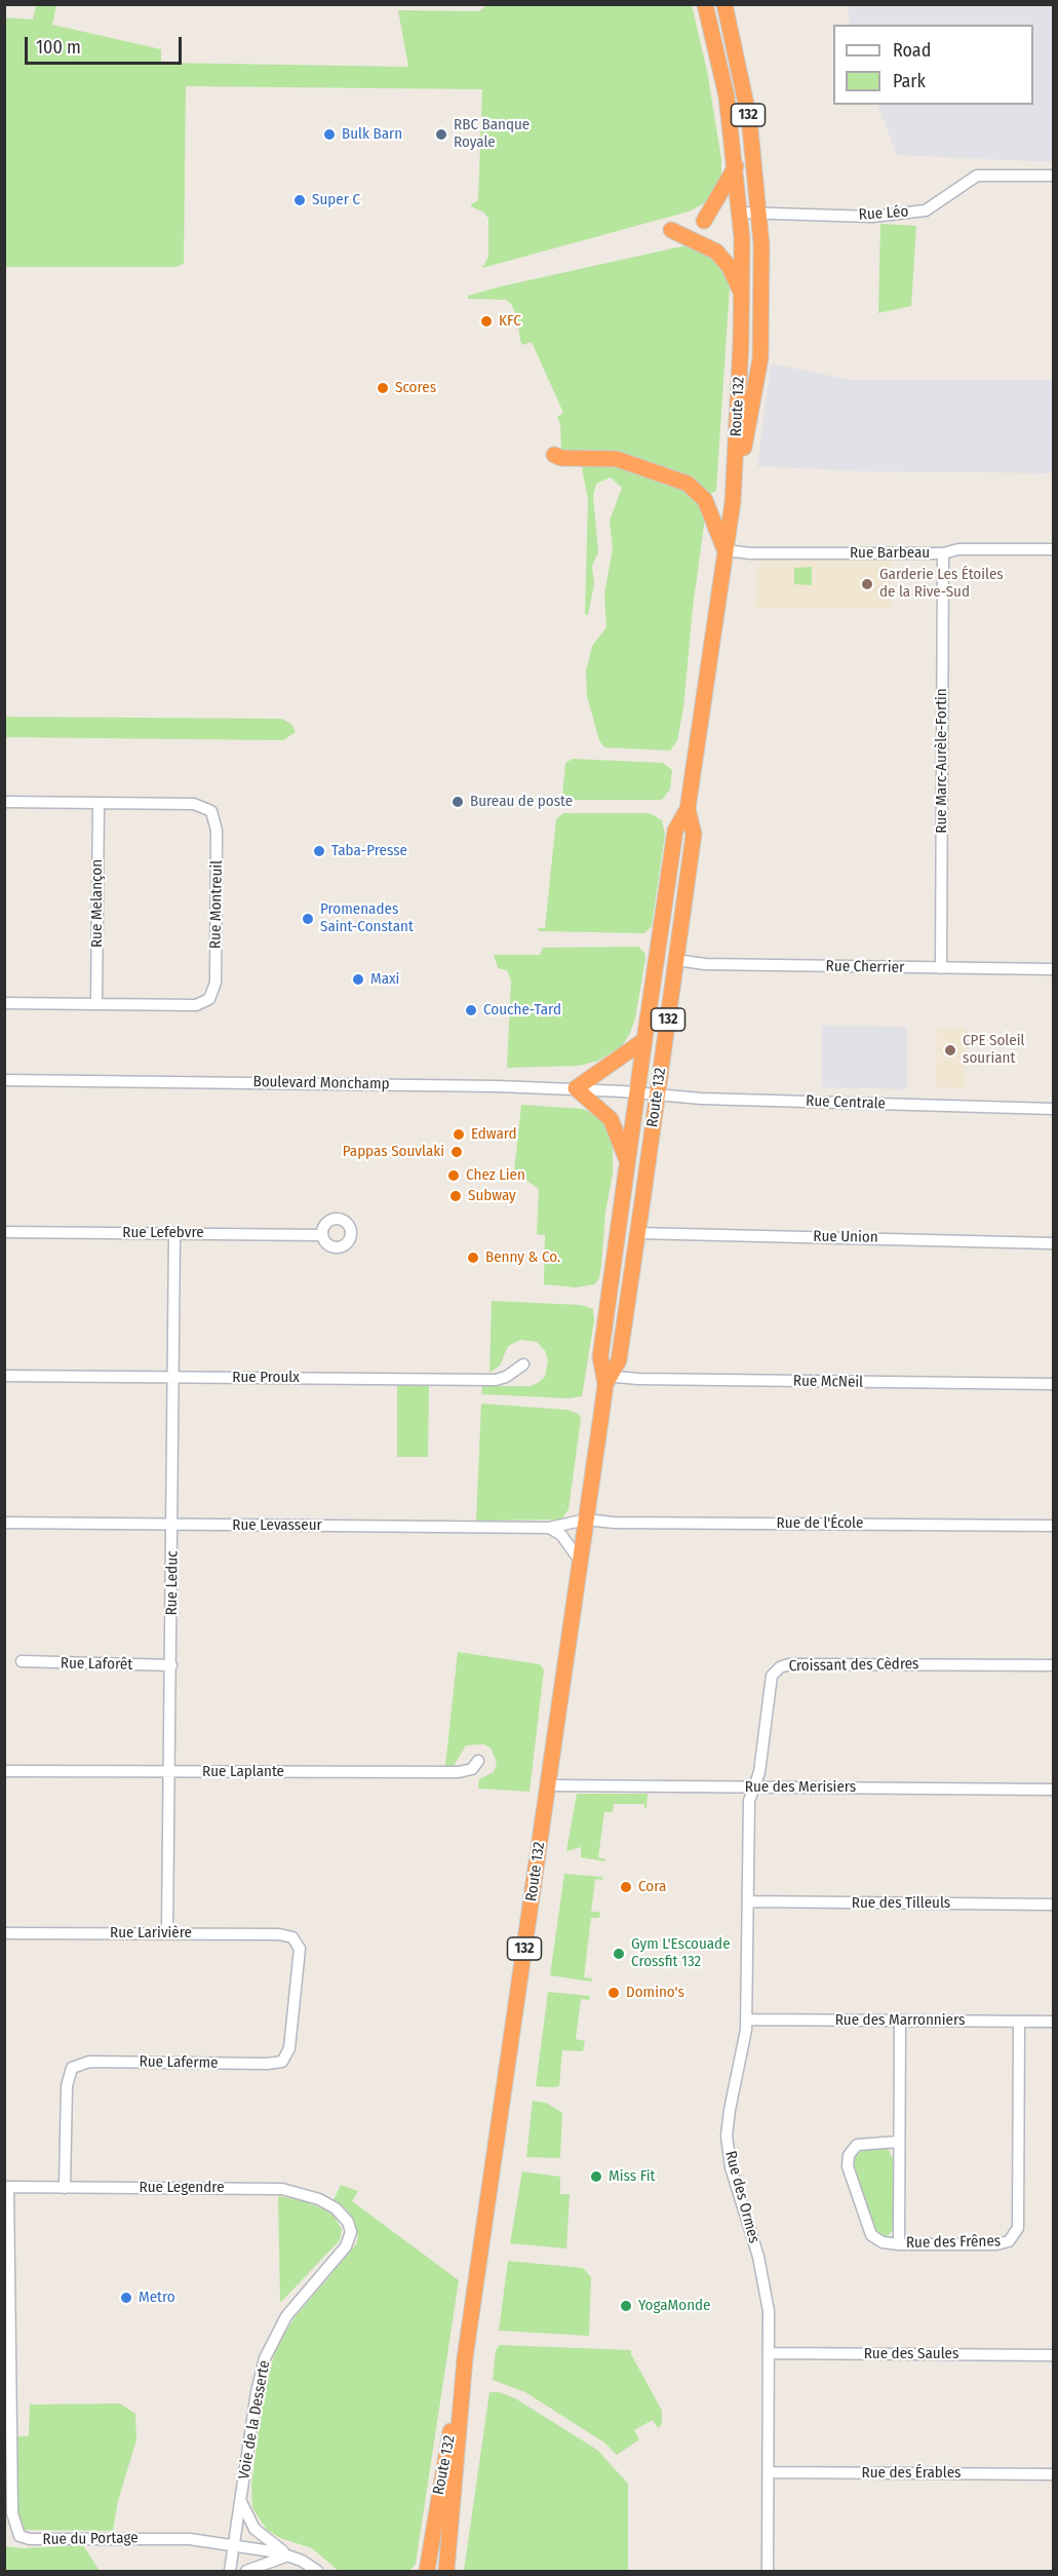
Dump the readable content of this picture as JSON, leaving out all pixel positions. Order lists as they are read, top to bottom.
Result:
{
  "streets": {
    "highway": ["132", "Route 132"],
    "street": [
      "Rue Léo",
      "Rue Barbeau",
      "Rue Marc-Aurèle-Fortin",
      "Rue Melançon",
      "Rue Montreuil",
      "Rue Cherrier",
      "Boulevard Monchamp",
      "Rue Centrale",
      "Rue Lefebvre",
      "Rue Union",
      "Rue Proulx",
      "Rue McNeil",
      "Rue de l'École",
      "Rue Levasseur",
      "Rue Leduc",
      "Rue Laforêt",
      "Croissant des Cèdres",
      "Rue Laplante",
      "Rue des Merisiers",
      "Rue des Tilleuls",
      "Rue Larivière",
      "Rue des Marronniers",
      "Rue Laferme",
      "Rue Legendre",
      "Rue des Ormes",
      "Rue des Frênes",
      "Rue des Saules",
      "Voie de la Desserte",
      "Rue des Érables",
      "Rue du Portage"
    ]
  },
  "crossings": [
    ["132", "Rue Léo"],
    ["132", "Route 132"],
    ["Rue Léo", "Route 132"],
    ["Route 132", "Rue Barbeau"],
    ["Route 132", "Rue Cherrier"],
    ["Route 132", "Boulevard Monchamp"],
    ["Route 132", "Rue Centrale"],
    ["Route 132", "Rue Union"],
    ["Route 132", "Rue McNeil"],
    ["Route 132", "Rue de l'École"],
    ["Route 132", "Rue Levasseur"],
    ["Route 132", "Rue des Merisiers"],
    ["Rue Barbeau", "Rue Marc-Aurèle-Fortin"],
    ["Rue Marc-Aurèle-Fortin", "Rue Cherrier"],
    ["Rue Melançon", "Rue Montreuil"],
    ["Boulevard Monchamp", "Rue Centrale"],
    ["Rue Lefebvre", "Rue Leduc"],
    ["Rue Proulx", "Rue Leduc"],
    ["Rue de l'École", "Rue Levasseur"],
    ["Rue Levasseur", "Rue Leduc"],
    ["Rue Leduc", "Rue Laforêt"],
    ["Rue Leduc", "Rue Laplante"],
    ["Rue Leduc", "Rue Larivière"],
    ["Croissant des Cèdres", "Rue des Merisiers"],
    ["Croissant des Cèdres", "Rue des Ormes"],
    ["Rue des Merisiers", "Rue des Ormes"],
    ["Rue des Tilleuls", "Rue des Ormes"],
    ["Rue Larivière", "Rue Laferme"],
    ["Rue des Marronniers", "Rue des Ormes"],
    ["Rue des Marronniers", "Rue des Frênes"],
    ["Rue Laferme", "Rue Legendre"],
    ["Rue Legendre", "Voie de la Desserte"],
    ["Rue Legendre", "Rue du Portage"],
    ["Rue des Ormes", "Rue des Saules"],
    ["Rue des Ormes", "Rue des Érables"],
    ["Voie de la Desserte", "Rue du Portage"]
  ],
  "places": [
    "Bulk Barn",
    "RBC Banque Royale",
    "Super C",
    "KFC",
    "Scores",
    "Garderie Les Étoiles de la Rive-Sud",
    "Bureau de poste",
    "Taba-Presse",
    "Promenades Saint-Constant",
    "Maxi",
    "Couche-Tard",
    "CPE Soleil souriant",
    "Edward",
    "Pappas Souvlaki",
    "Chez Lien",
    "Subway",
    "Benny & Co.",
    "Cora",
    "Gym L'Escouade Crossfit 132",
    "Domino's",
    "Miss Fit",
    "Metro",
    "YogaMonde"
  ],
  "legend": ["Road", "Park"],
  "scale_bar": "100 m"
}
